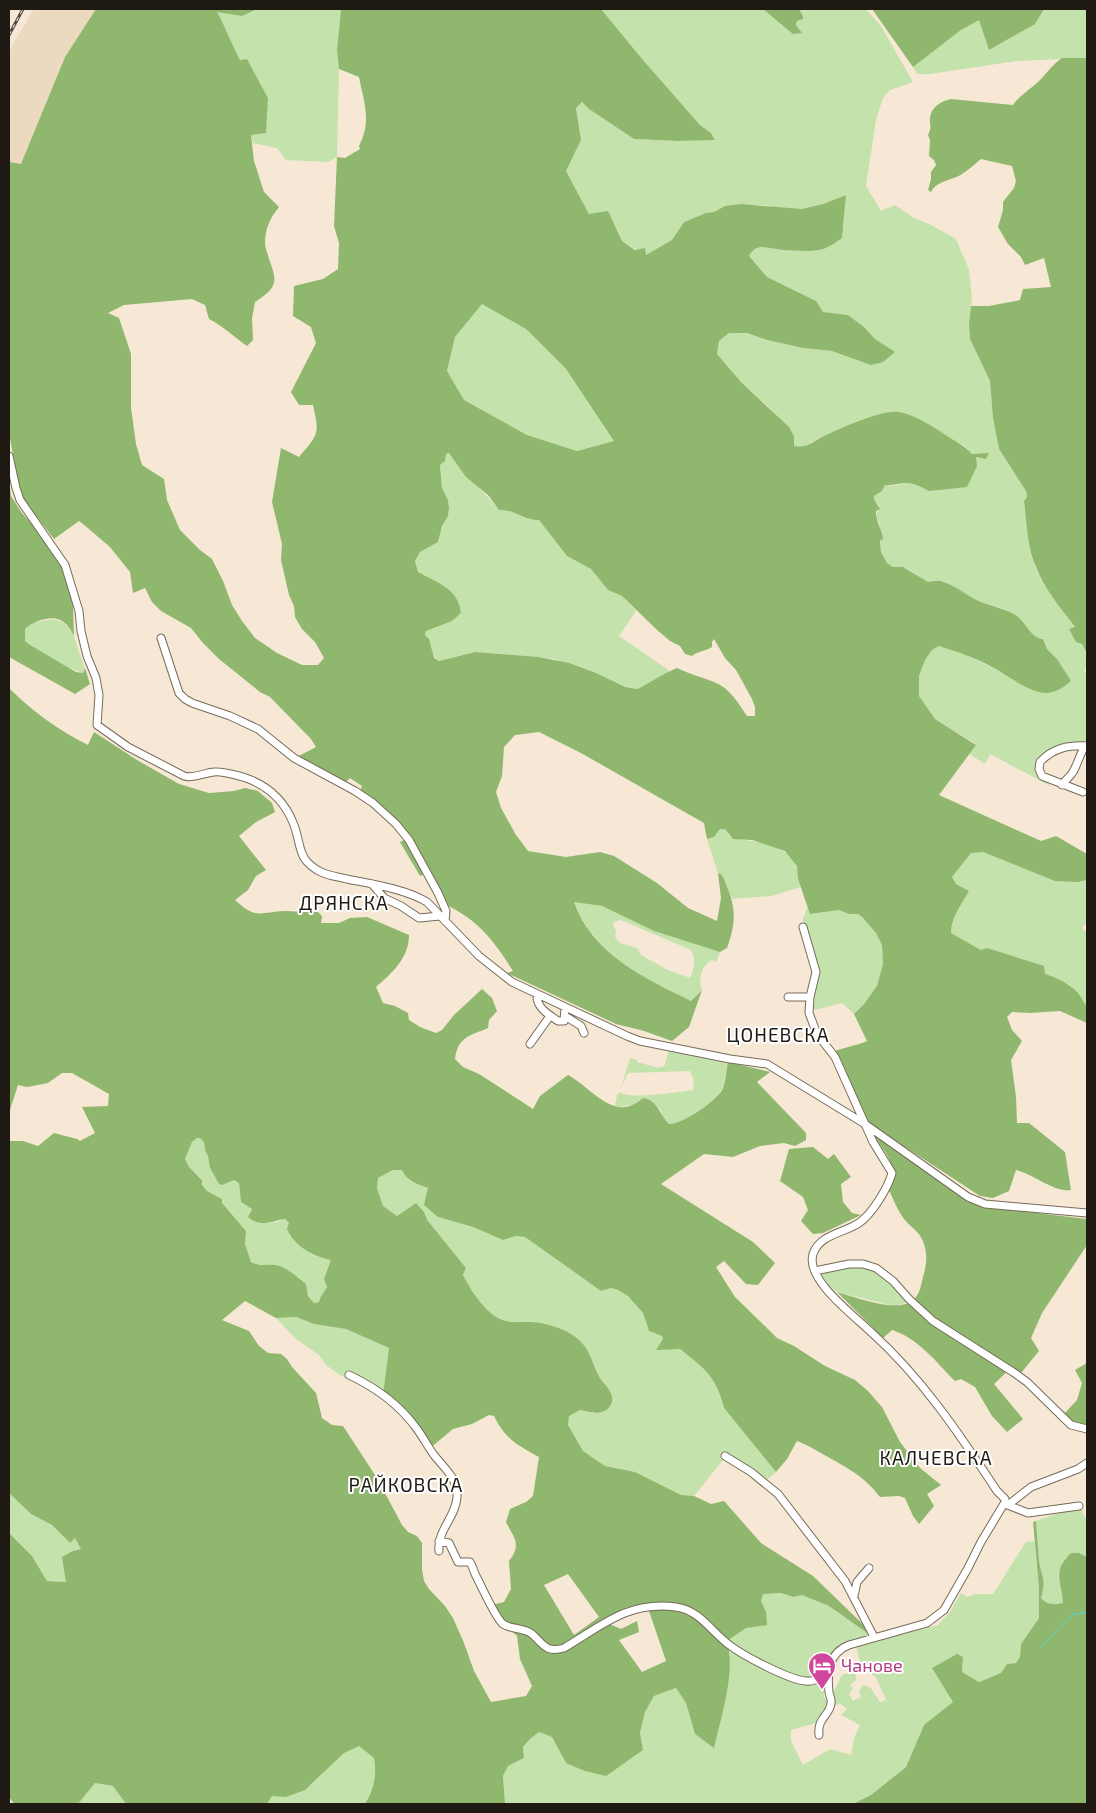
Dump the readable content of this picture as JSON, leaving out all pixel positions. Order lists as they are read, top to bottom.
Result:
{
  "districts": [
    "ДРЯНСКА",
    "ЦОНЕВСКА",
    "КАЛЧЕВСКА",
    "РАЙКОВСКА"
  ],
  "places": {
    "hotel": ["Чанове"]
  }
}
